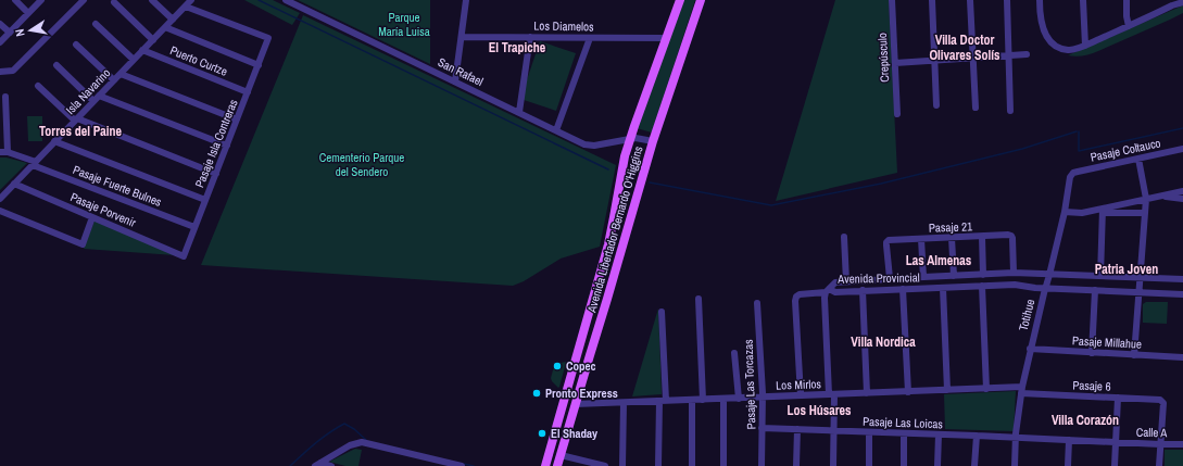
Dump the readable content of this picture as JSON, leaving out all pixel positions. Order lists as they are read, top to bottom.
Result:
{
  "streets": {
    "main road": ["Avenida Libertador Bernardo O'Higgins"],
    "street": [
      "Los Diamelos",
      "Crepúsculo",
      "Puerto Curtze",
      "San Rafael",
      "Isla Navarino",
      "Pasaje Isla Contreras",
      "Pasaje Coltauco",
      "Pasaje Fuerte Bulnes",
      "Pasaje Porvenir",
      "Pasaje 21",
      "Avenida Provincial",
      "Totihue",
      "Pasaje Millahue",
      "Pasaje Las Torcazas",
      "Los Mirlos",
      "Pasaje 6",
      "Pasaje Las Loicas",
      "Calle A"
    ]
  },
  "crossings": [
    ["Los Diamelos", "Avenida Libertador Bernardo O'Higgins"],
    ["Puerto Curtze", "Isla Navarino"],
    ["Puerto Curtze", "Pasaje Isla Contreras"],
    ["San Rafael", "Avenida Libertador Bernardo O'Higgins"],
    ["Isla Navarino", "Pasaje Isla Contreras"],
    ["Isla Navarino", "Pasaje Fuerte Bulnes"],
    ["Isla Navarino", "Pasaje Porvenir"],
    ["Pasaje Isla Contreras", "Pasaje Fuerte Bulnes"],
    ["Pasaje Isla Contreras", "Pasaje Porvenir"],
    ["Pasaje Coltauco", "Totihue"],
    ["Pasaje 21", "Avenida Provincial"],
    ["Avenida Libertador Bernardo O'Higgins", "Los Mirlos"],
    ["Avenida Provincial", "Totihue"],
    ["Totihue", "Pasaje Millahue"],
    ["Totihue", "Los Mirlos"],
    ["Totihue", "Pasaje 6"],
    ["Totihue", "Pasaje Las Loicas"],
    ["Totihue", "Calle A"],
    ["Pasaje Las Torcazas", "Los Mirlos"],
    ["Pasaje Las Torcazas", "Pasaje Las Loicas"],
    ["Los Mirlos", "Pasaje 6"],
    ["Pasaje 6", "Calle A"],
    ["Pasaje Las Loicas", "Calle A"]
  ],
  "districts": [
    "Villa Doctor Olivares Solís",
    "El Trapiche",
    "Torres del Paine",
    "Las Almenas",
    "Patria Joven",
    "Villa Nordica",
    "Los Húsares",
    "Villa Corazón"
  ],
  "parks": ["Parque María Luisa", "Cementerio Parque del Sendero"],
  "places": ["Copec", "Pronto Express", "El Shaday"],
  "north": "left"
}
